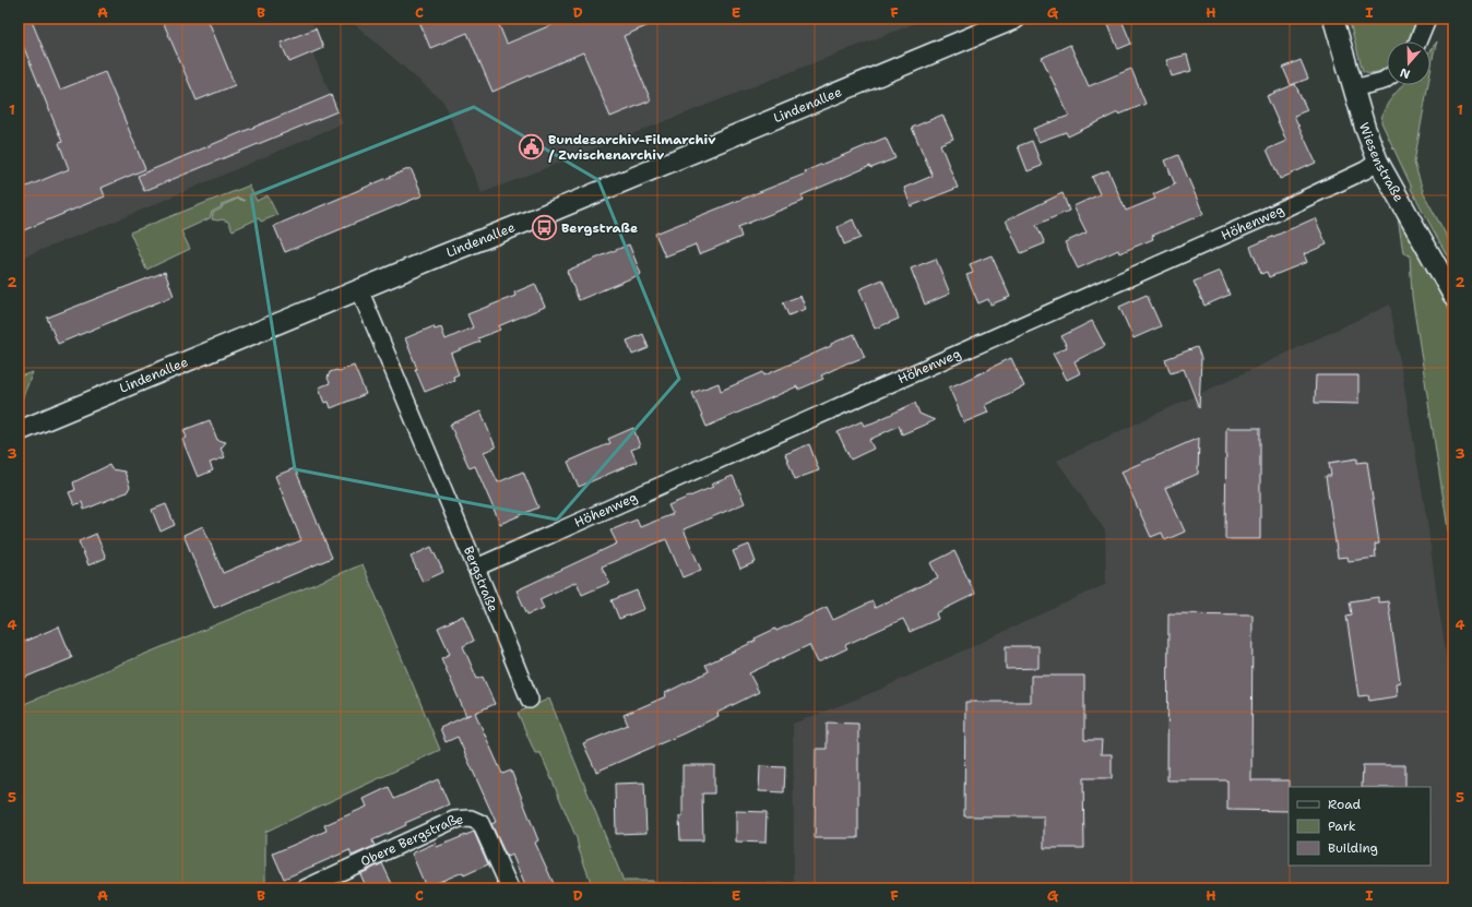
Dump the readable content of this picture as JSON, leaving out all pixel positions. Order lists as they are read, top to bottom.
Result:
{
  "streets": {
    "street": [
      "Lindenallee",
      "Wiesenstraße",
      "Höhenweg",
      "Bergstraße",
      "Obere Bergstraße"
    ]
  },
  "crossings": [
    ["Lindenallee", "Bergstraße"],
    ["Wiesenstraße", "Höhenweg"],
    ["Höhenweg", "Bergstraße"]
  ],
  "places": {
    "public building": ["Bundesarchiv-Filmarchiv / Zwischenarchiv"],
    "bus stop": ["Bergstraße"]
  },
  "legend": ["Road", "Park", "Building"],
  "north": "bottom",
  "grid": {
    "columns": [
      "A",
      "B",
      "C",
      "D",
      "E",
      "F",
      "G",
      "H",
      "I"
    ],
    "rows": [
      "1",
      "2",
      "3",
      "4",
      "5"
    ]
  }
}
